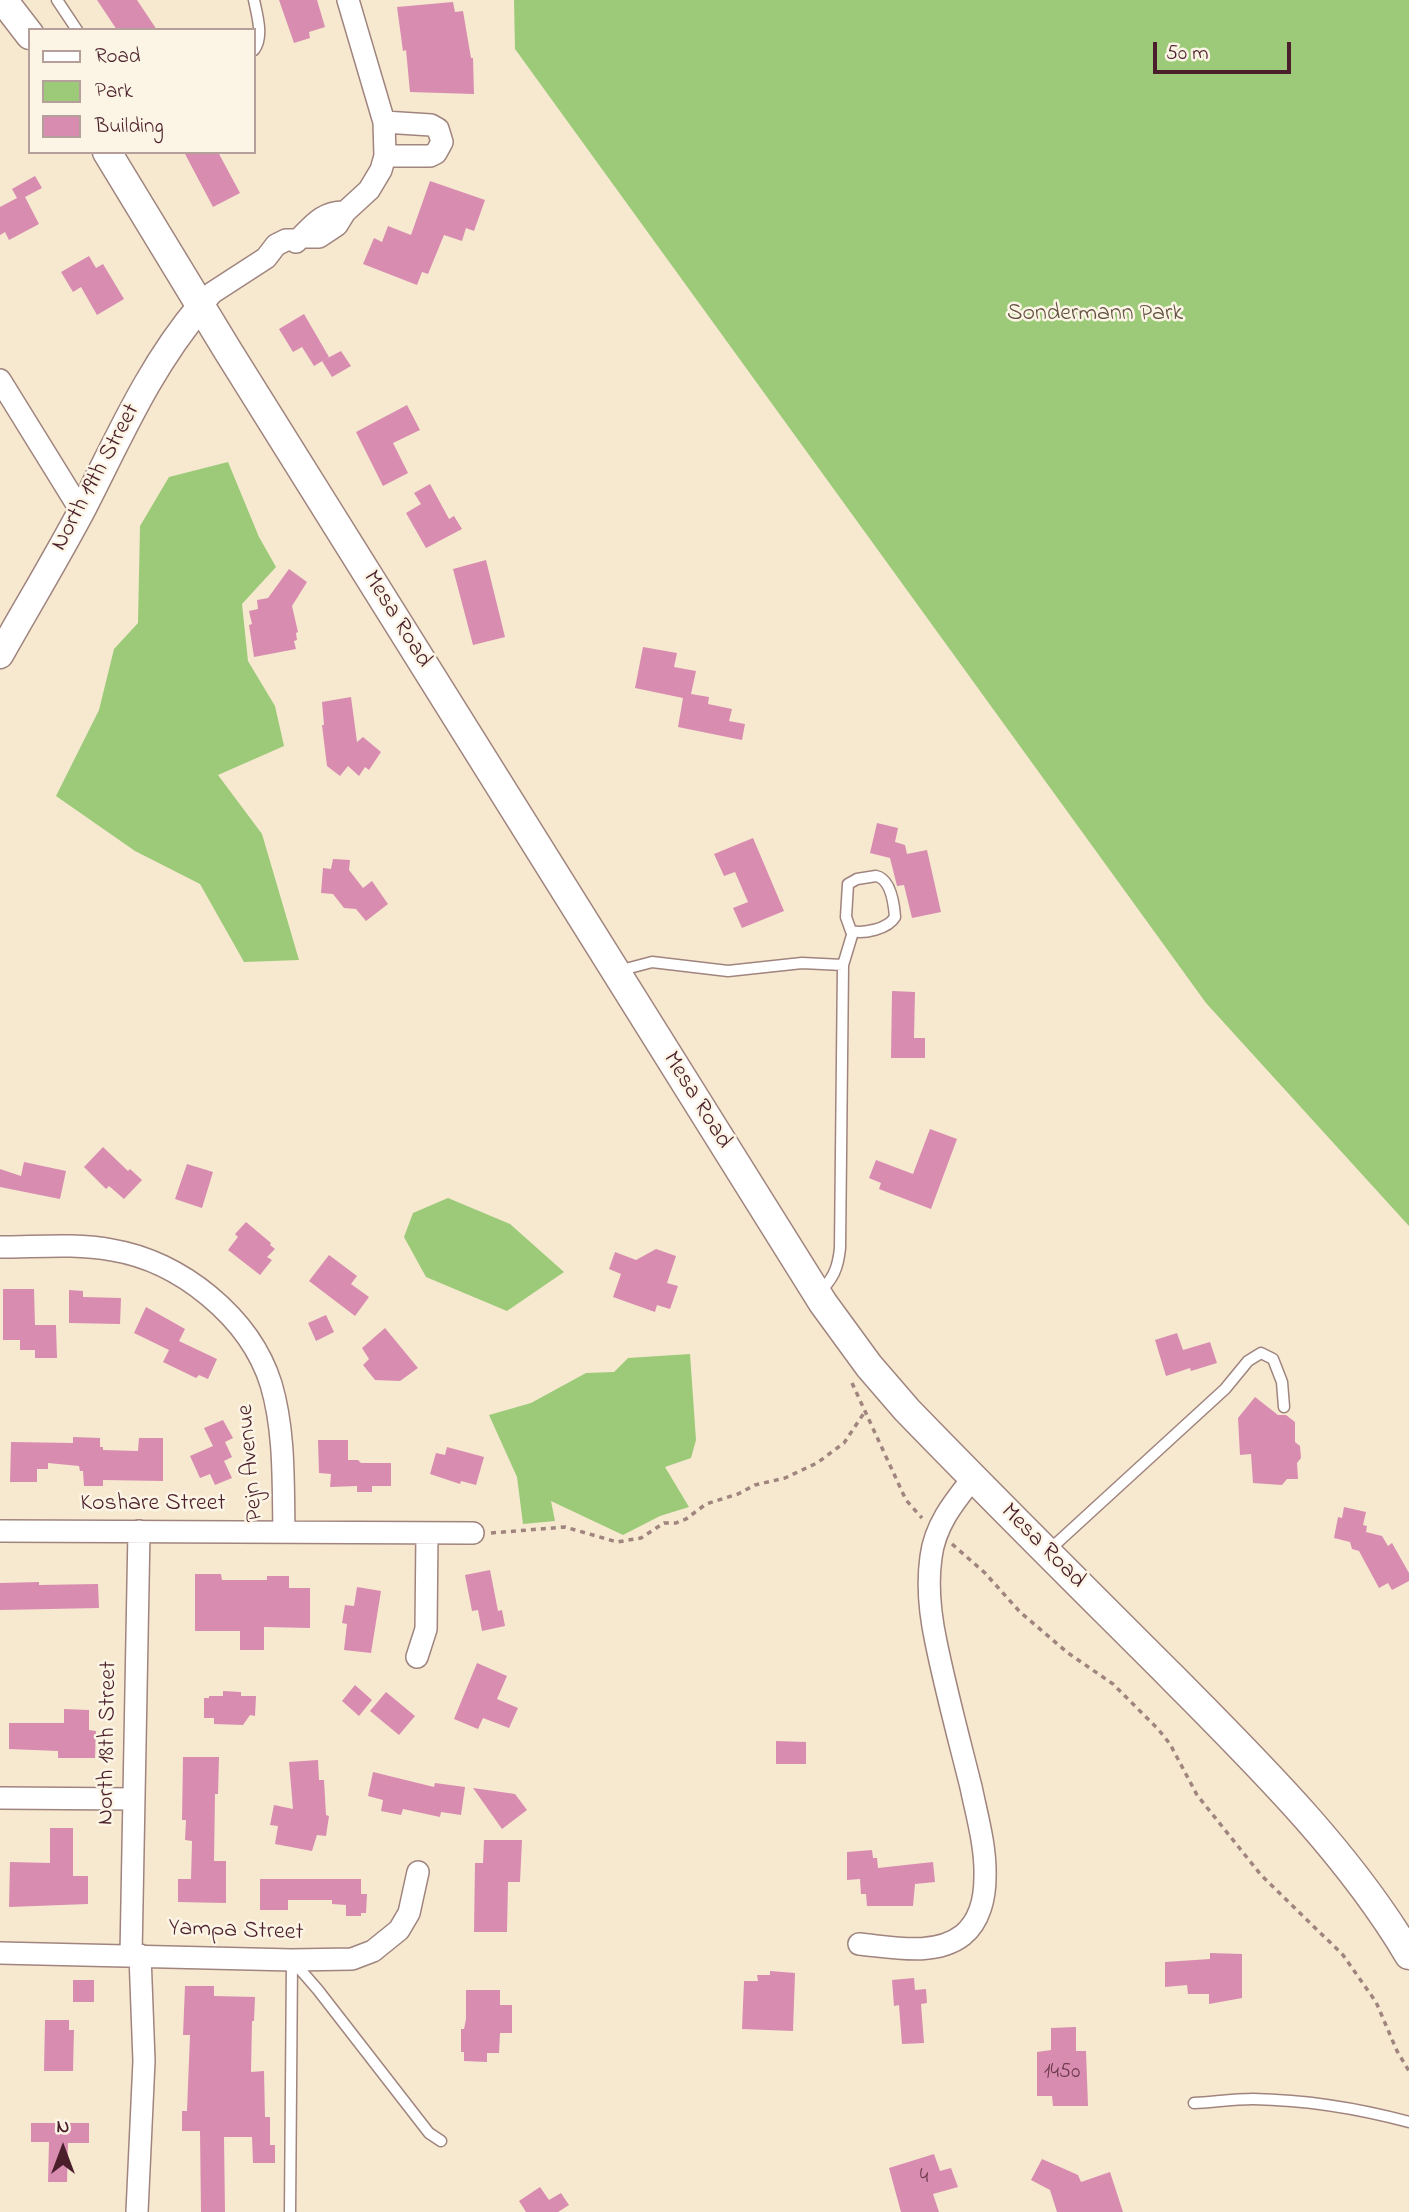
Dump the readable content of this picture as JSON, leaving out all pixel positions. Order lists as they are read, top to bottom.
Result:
{
  "streets": {
    "main road": ["Mesa Road"],
    "street": [
      "North 19th Street",
      "Pejn Avenue",
      "Koshare Street",
      "North 18th Street",
      "Yampa Street"
    ]
  },
  "crossings": [
    ["North 19th Street", "Mesa Road"],
    ["Pejn Avenue", "Koshare Street"],
    ["Koshare Street", "North 18th Street"],
    ["North 18th Street", "Yampa Street"]
  ],
  "parks": ["Sondermann Park"],
  "house_numbers": ["1450", "4"],
  "legend": ["Road", "Park", "Building"],
  "scale_bar": "50 m",
  "north": "top"
}
